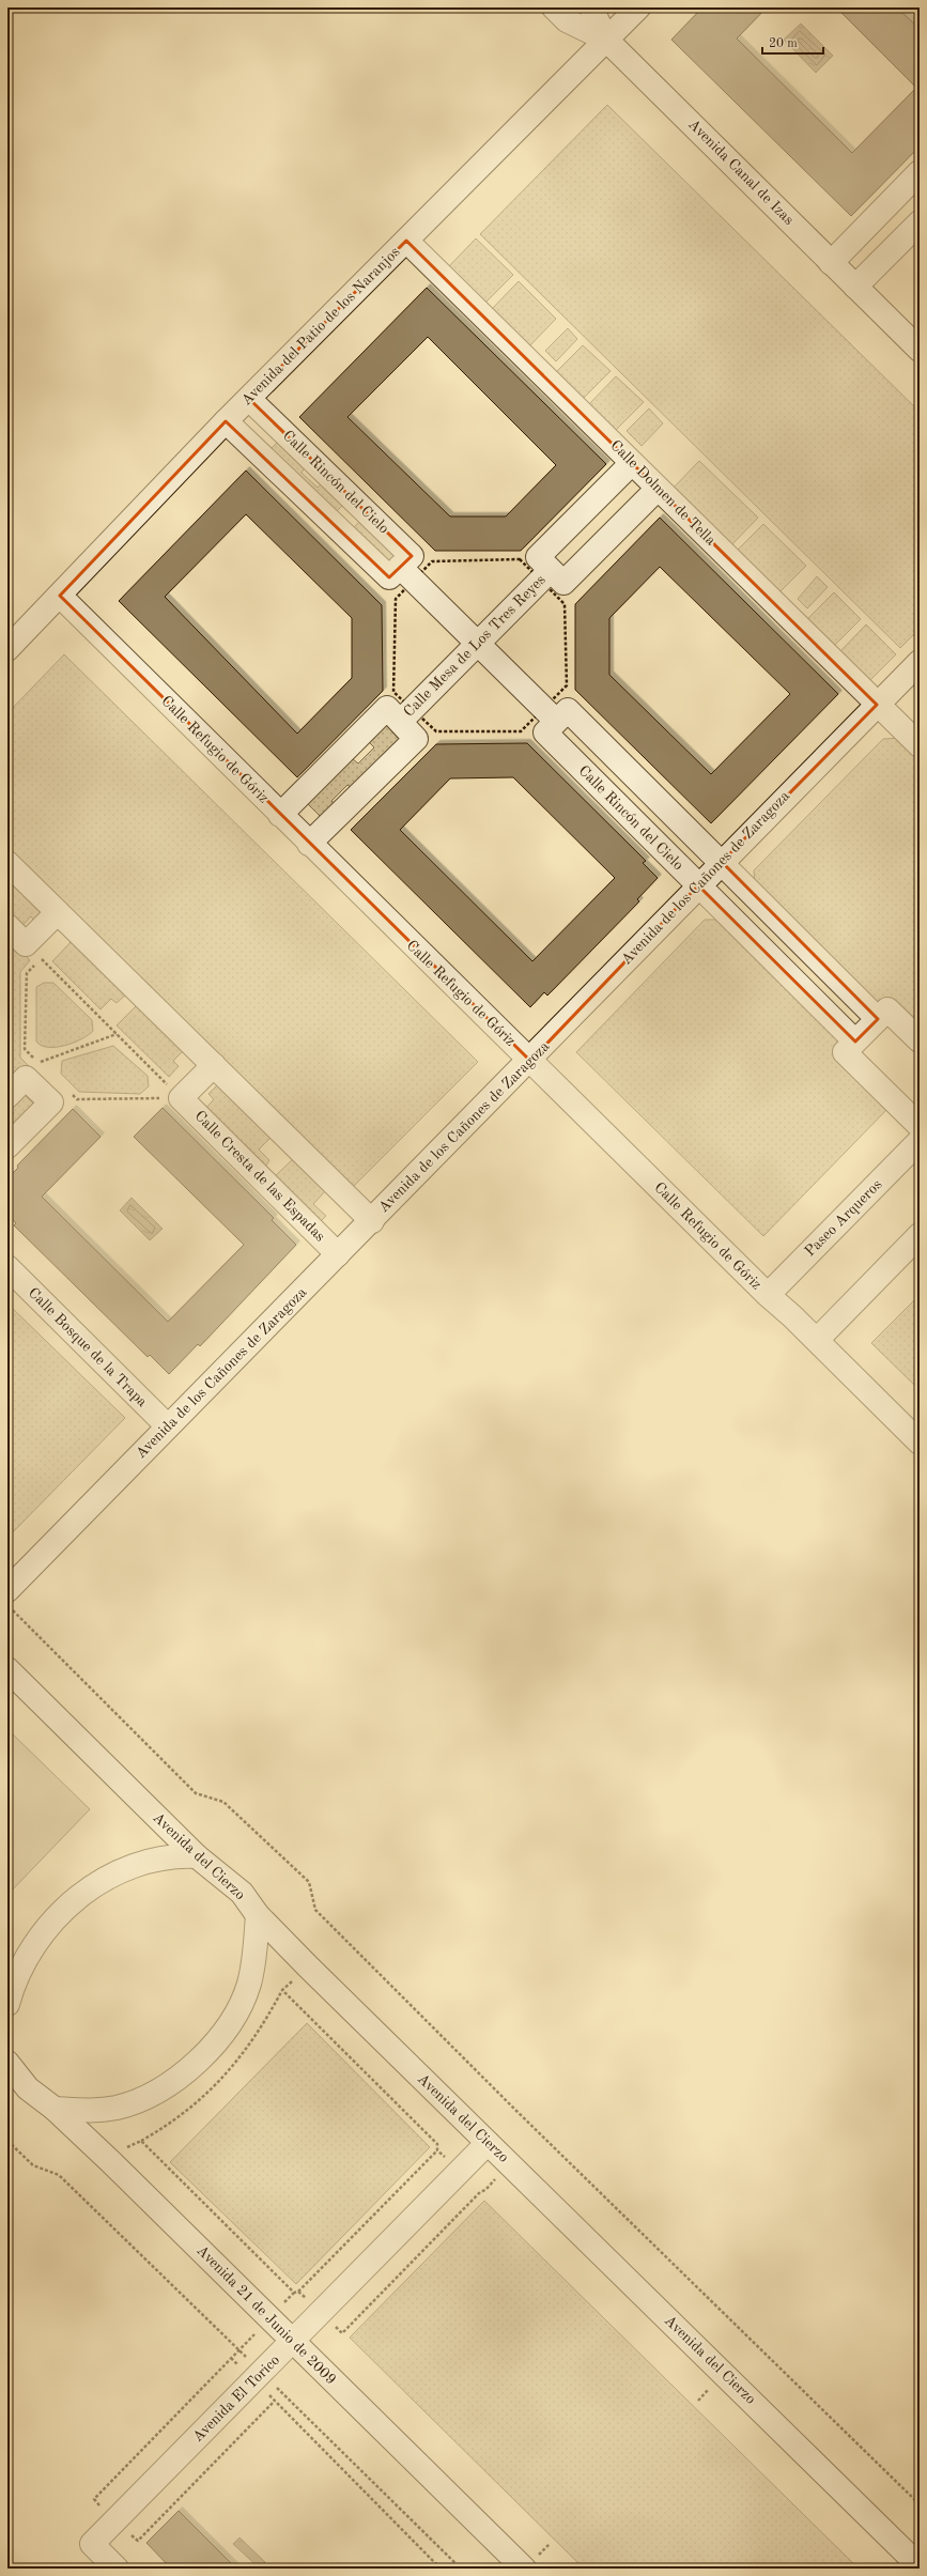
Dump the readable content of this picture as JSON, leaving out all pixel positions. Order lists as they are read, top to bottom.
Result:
{
  "streets": {
    "street": [
      "Avenida Canal de Izas",
      "Avenida del Patio de los Naranjos",
      "Calle Rincón del Cielo",
      "Calle Dolmen de Tella",
      "Calle Mesa de Los Tres Reyes",
      "Calle Refugio de Góriz",
      "Avenida de los Cañones de Zaragoza",
      "Calle Cresta de las Espadas",
      "Paseo Arqueros",
      "Calle Bosque de la Trapa",
      "Avenida del Cierzo",
      "Avenida 21 de Junio de 2009",
      "Avenida El Torico"
    ]
  },
  "crossings": [
    ["Avenida Canal de Izas", "Avenida del Patio de los Naranjos"],
    ["Avenida del Patio de los Naranjos", "Calle Rincón del Cielo"],
    ["Avenida del Patio de los Naranjos", "Calle Dolmen de Tella"],
    ["Avenida del Patio de los Naranjos", "Calle Refugio de Góriz"],
    ["Calle Rincón del Cielo", "Avenida de los Cañones de Zaragoza"],
    ["Calle Dolmen de Tella", "Calle Mesa de Los Tres Reyes"],
    ["Calle Dolmen de Tella", "Avenida de los Cañones de Zaragoza"],
    ["Calle Mesa de Los Tres Reyes", "Calle Refugio de Góriz"],
    ["Calle Refugio de Góriz", "Avenida de los Cañones de Zaragoza"],
    ["Calle Refugio de Góriz", "Paseo Arqueros"],
    ["Avenida de los Cañones de Zaragoza", "Calle Cresta de las Espadas"],
    ["Avenida de los Cañones de Zaragoza", "Calle Bosque de la Trapa"],
    ["Avenida del Cierzo", "Avenida El Torico"],
    ["Avenida 21 de Junio de 2009", "Avenida El Torico"]
  ],
  "scale_bar": "20 m"
}
